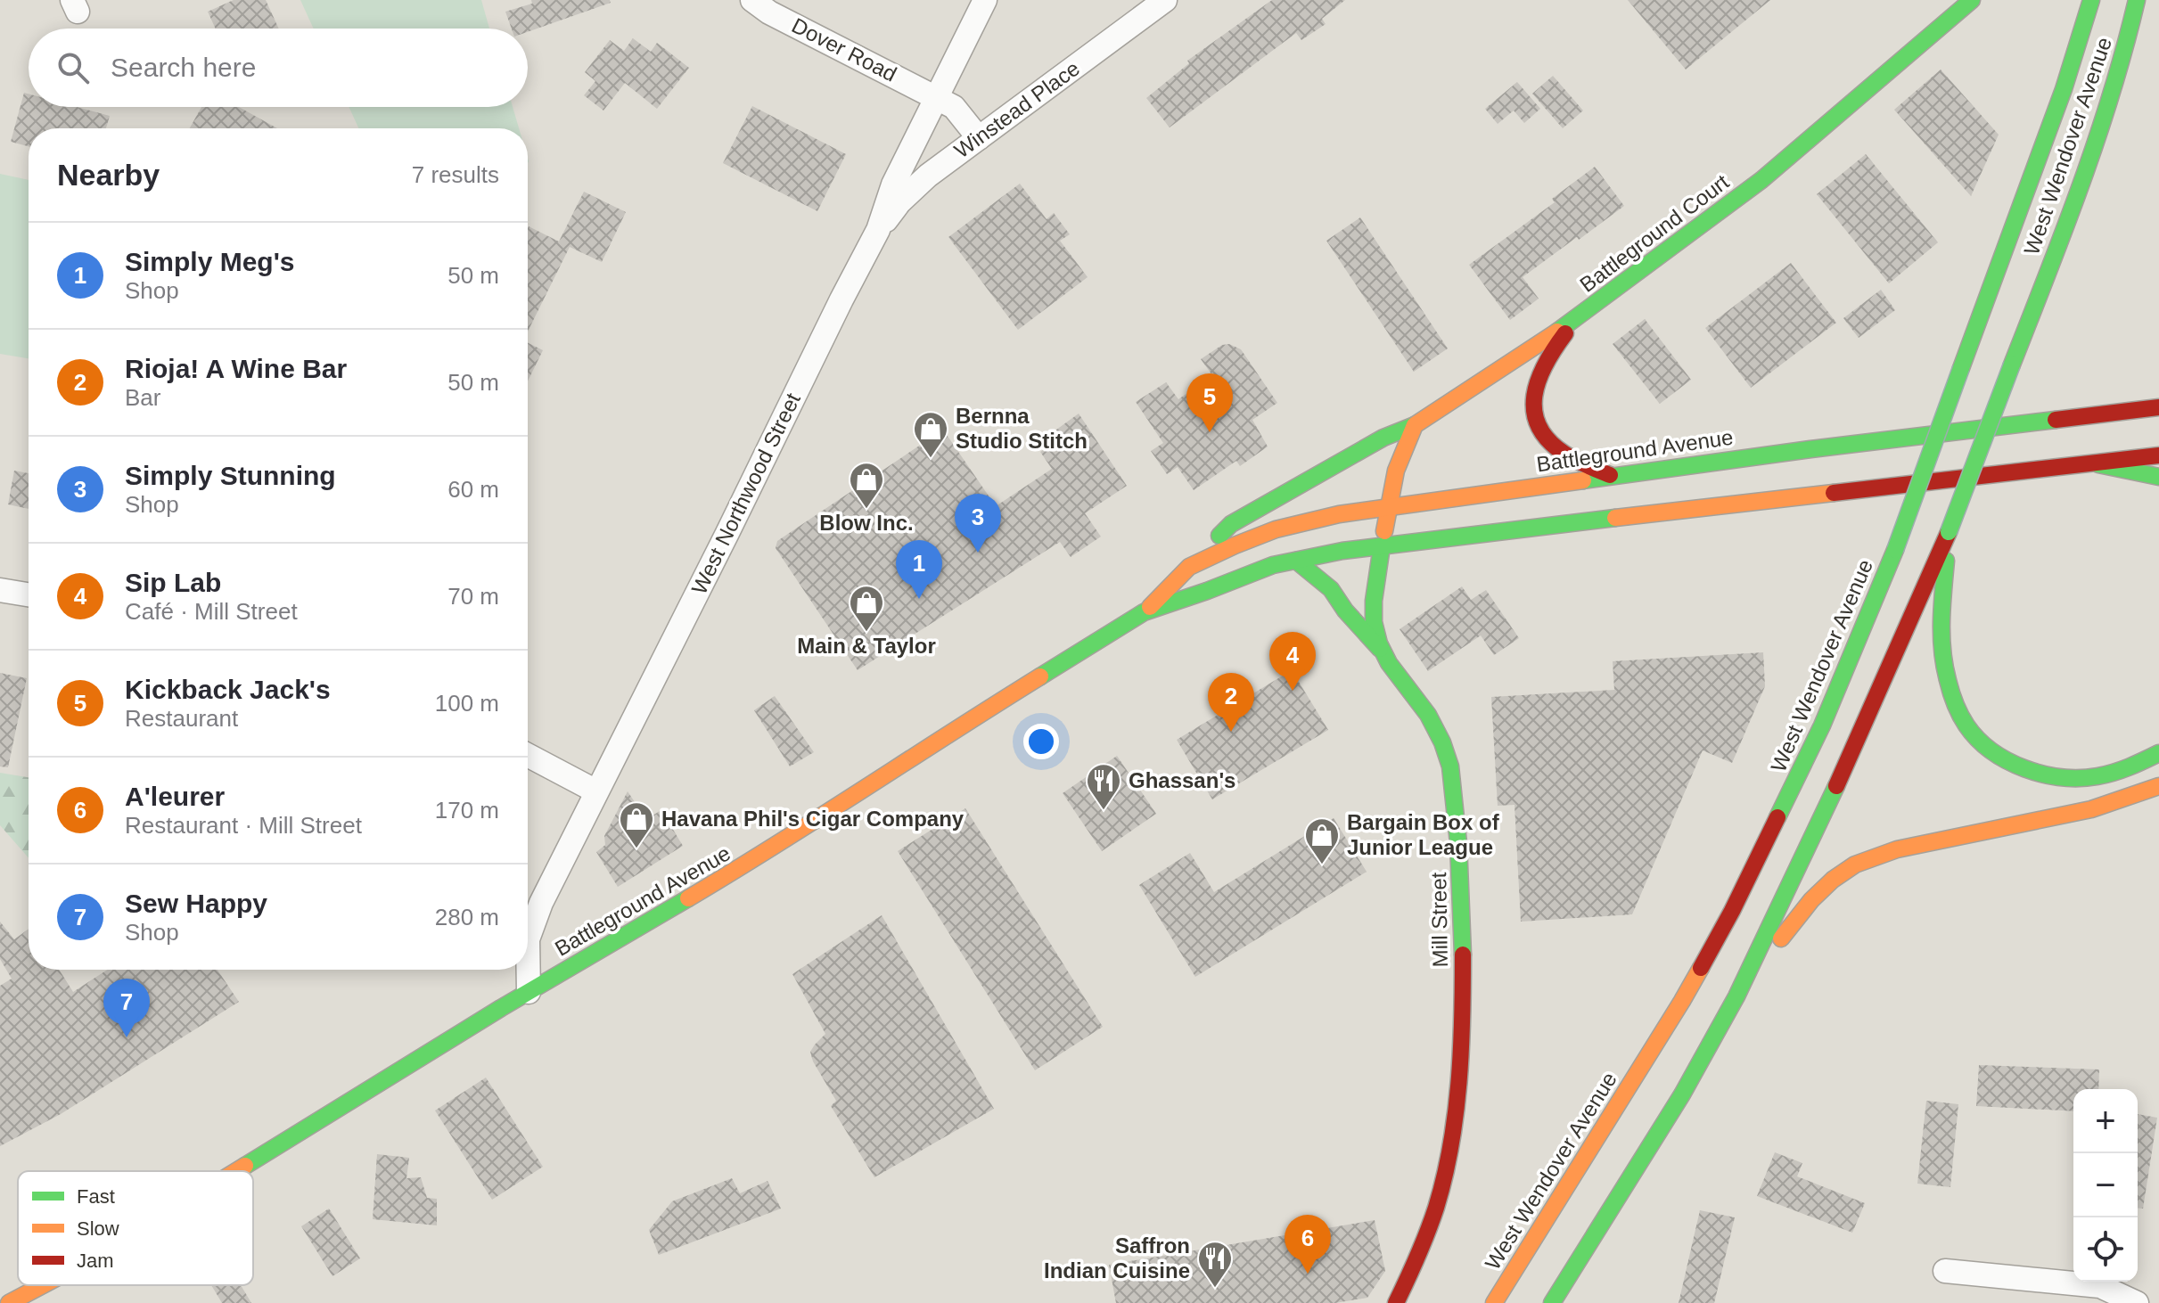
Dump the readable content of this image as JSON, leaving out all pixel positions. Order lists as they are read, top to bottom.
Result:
{
  "streets": {
    "main road": [
      "West Wendover Avenue",
      "Battleground Court",
      "Battleground Avenue",
      "Mill Street"
    ],
    "street": ["Dover Road", "Winstead Place", "West Northwood Street"]
  },
  "crossings": [
    ["Dover Road", "Winstead Place"],
    ["Dover Road", "West Northwood Street"],
    ["Winstead Place", "West Northwood Street"],
    ["Battleground Court", "Battleground Avenue"],
    ["Battleground Avenue", "West Northwood Street"],
    ["Battleground Avenue", "Mill Street"]
  ],
  "places": {
    "shop": [
      "Bernna Studio Stitch",
      "Blow Inc.",
      "Main & Taylor",
      "Havana Phil's Cigar Company",
      "Bargain Box of Junior League"
    ],
    "restaurant": ["Ghassan's", "Saffron Indian Cuisine"]
  },
  "legend": ["Fast", "Slow", "Jam"],
  "page": {
    "search": "Search here",
    "heading": ["Nearby", "7 results"],
    "list": [
      {
        "mark": "1",
        "name": "Simply Meg's",
        "note": "Shop",
        "value": "50 m"
      },
      {
        "mark": "2",
        "name": "Rioja! A Wine Bar",
        "note": "Bar",
        "value": "50 m"
      },
      {
        "mark": "3",
        "name": "Simply Stunning",
        "note": "Shop",
        "value": "60 m"
      },
      {
        "mark": "4",
        "name": "Sip Lab",
        "note": "Café · Mill Street",
        "value": "70 m"
      },
      {
        "mark": "5",
        "name": "Kickback Jack's",
        "note": "Restaurant",
        "value": "100 m"
      },
      {
        "mark": "6",
        "name": "A'leurer",
        "note": "Restaurant · Mill Street",
        "value": "170 m"
      },
      {
        "mark": "7",
        "name": "Sew Happy",
        "note": "Shop",
        "value": "280 m"
      }
    ],
    "pins": [
      "5",
      "3",
      "1",
      "4",
      "2",
      "7",
      "6"
    ],
    "map_buttons": ["+", "−"]
  }
}
